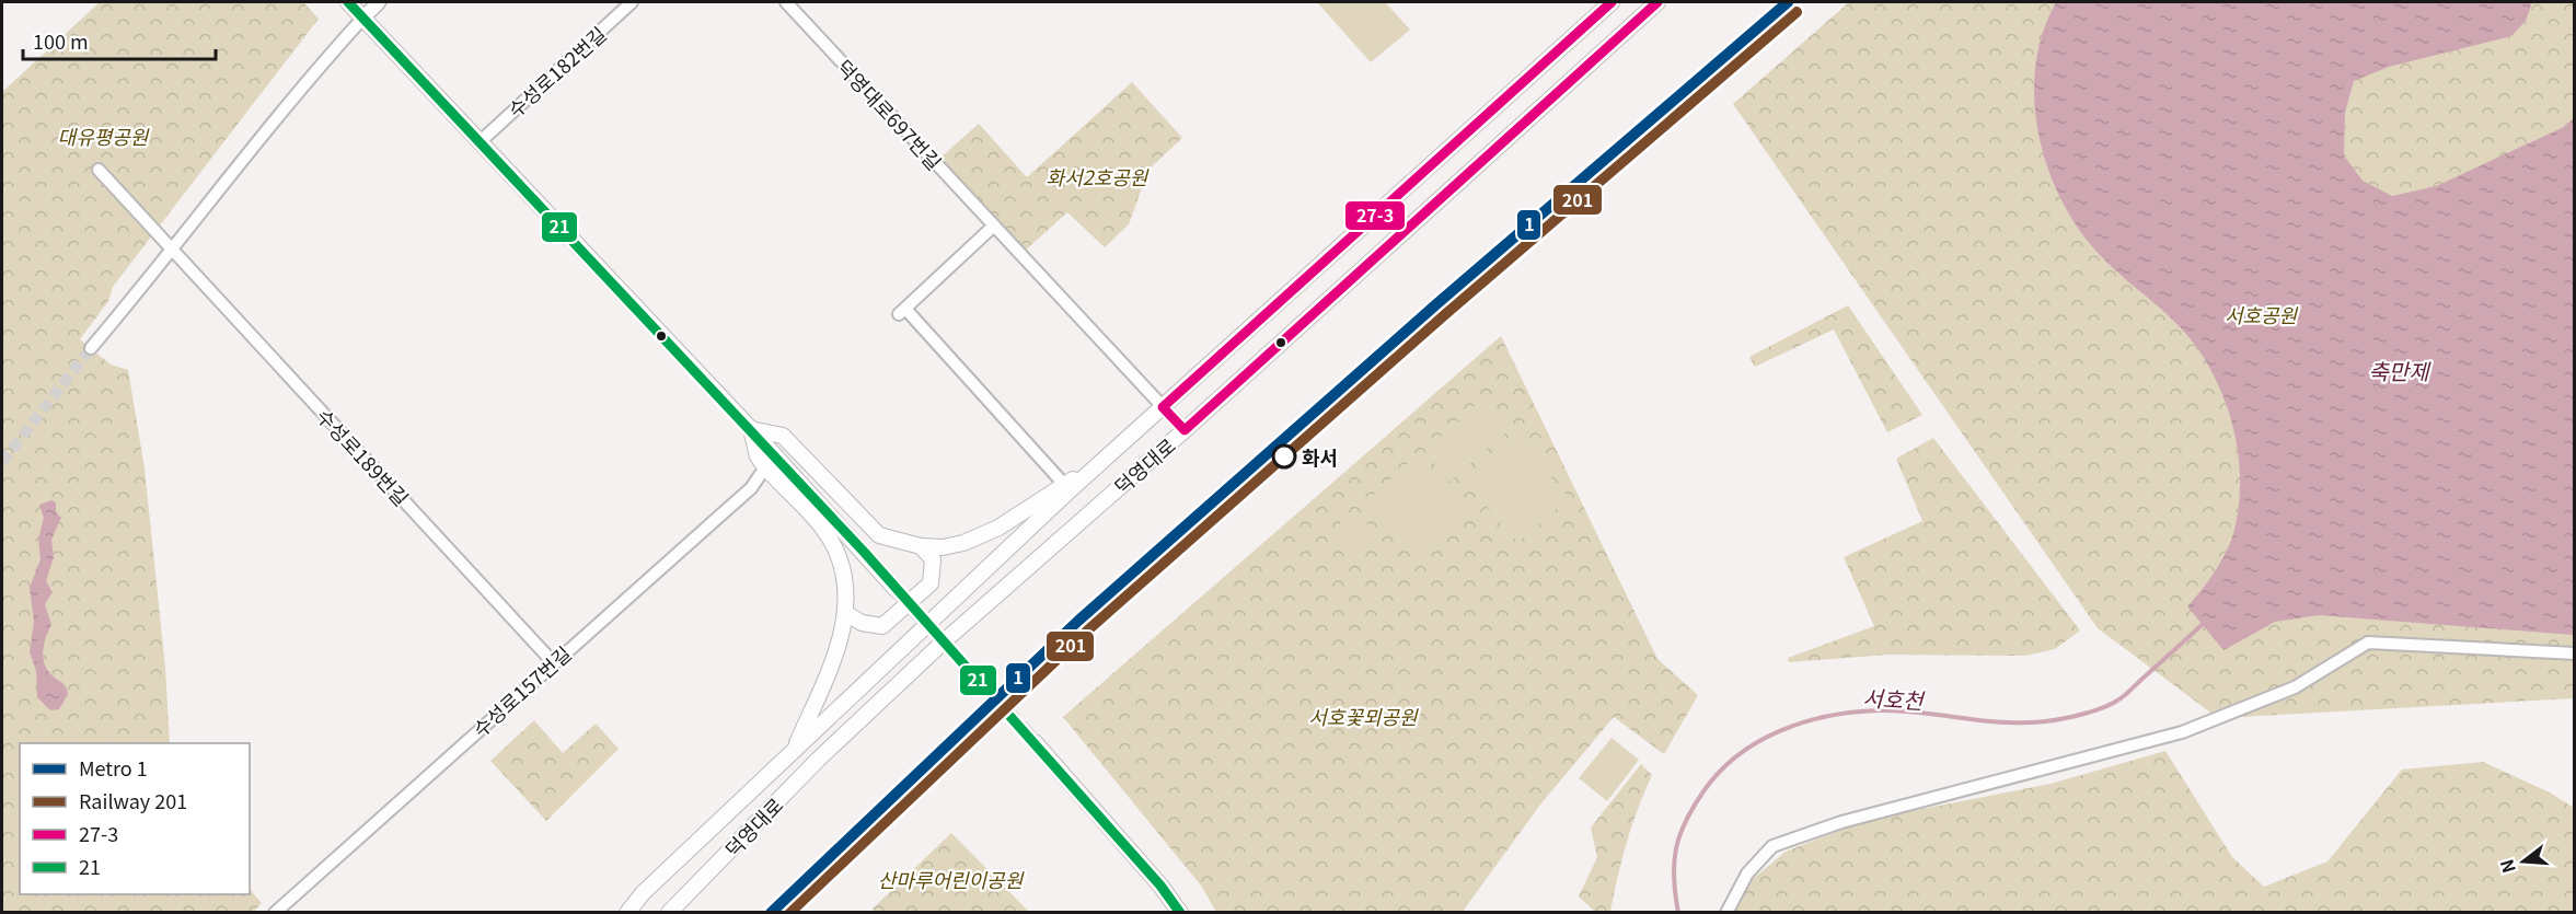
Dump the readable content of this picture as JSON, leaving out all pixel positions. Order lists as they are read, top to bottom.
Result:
{
  "streets": {
    "main road": ["덕영대로"],
    "street": [
      "수성로182번길",
      "덕영대로697번길",
      "수성로189번길",
      "수성로157번길"
    ]
  },
  "crossings": [
    ["덕영대로697번길", "덕영대로"],
    ["수성로189번길", "수성로157번길"]
  ],
  "water": ["축만제", "서호천"],
  "parks": [
    "대유평공원",
    "화서2호공원",
    "서호공원",
    "서호꽃뫼공원",
    "산마루어린이공원"
  ],
  "places": ["화서"],
  "lines": [
    "metro line 1",
    "transit line 27-3",
    "transit line 21",
    "rail line 201"
  ],
  "legend": [
    "Metro 1",
    "Railway 201",
    "27-3",
    "21"
  ],
  "scale_bar": "100 m",
  "north": "left"
}
